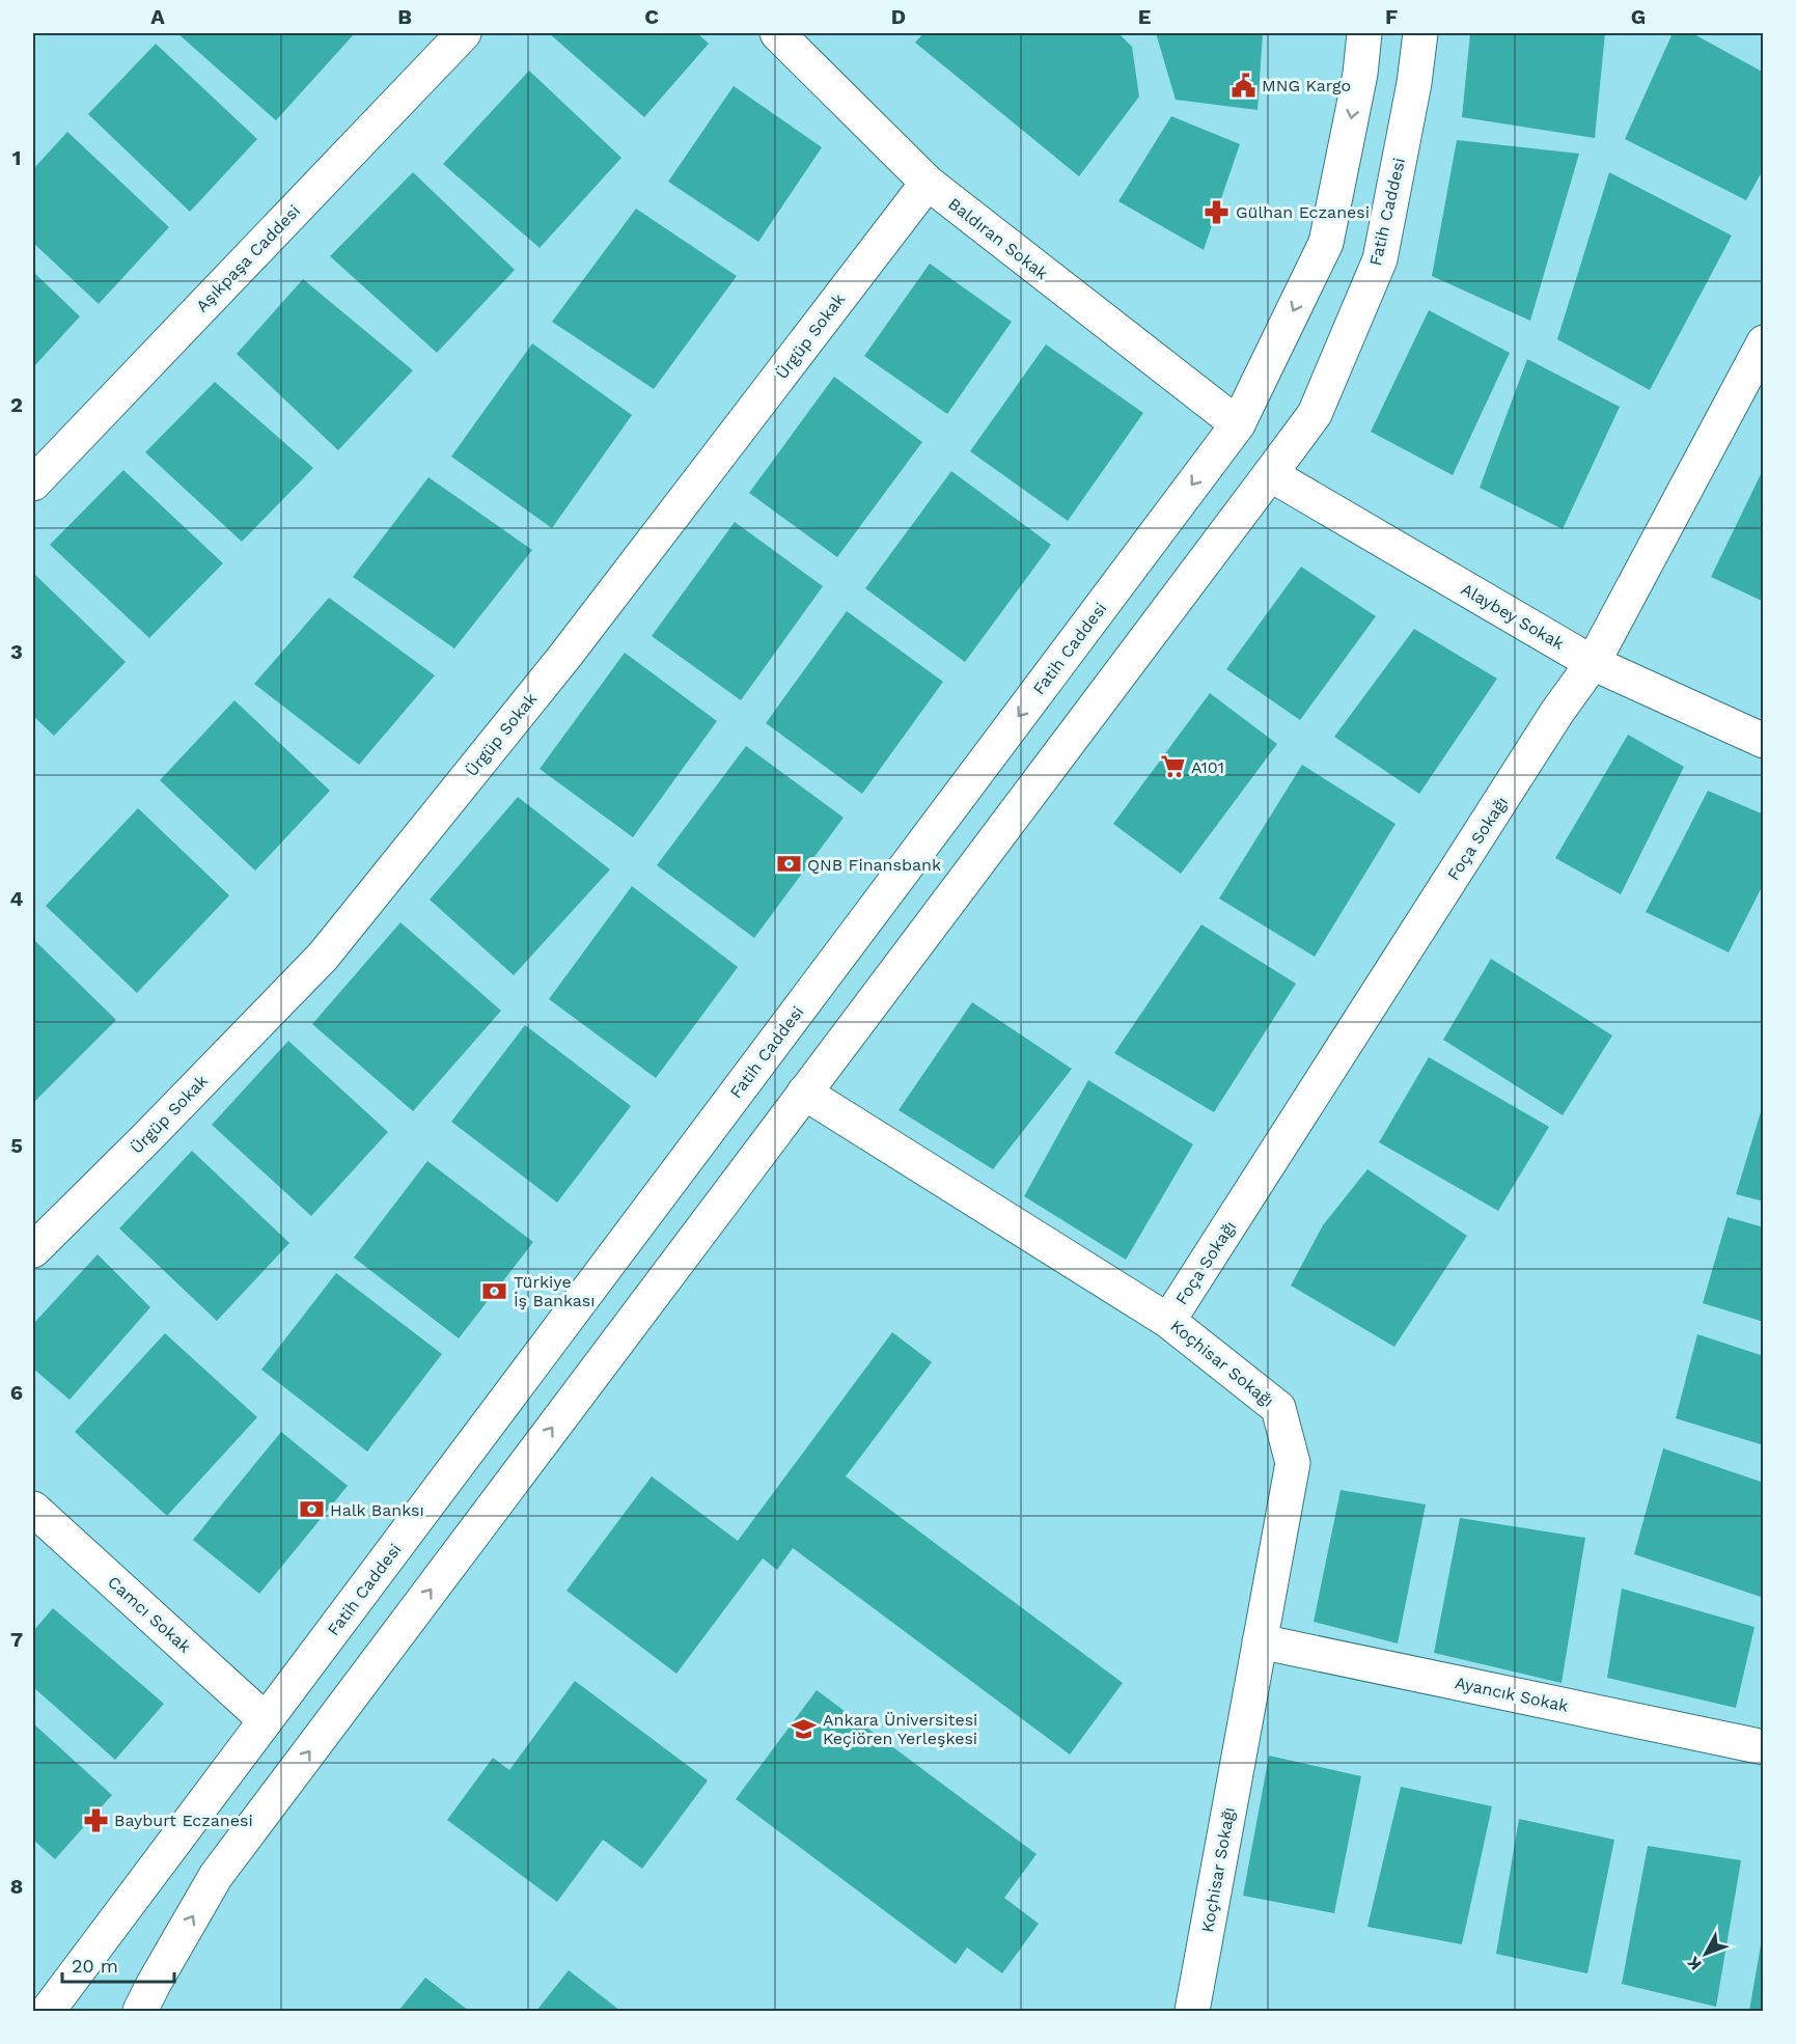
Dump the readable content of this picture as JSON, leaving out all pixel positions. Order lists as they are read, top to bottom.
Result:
{
  "streets": {
    "street": [
      "Fatih Caddesi",
      "Baldıran Sokak",
      "Aşıkpaşa Caddesi",
      "Ürgüp Sokak",
      "Alaybey Sokak",
      "Foça Sokağı",
      "Koçhisar Sokağı",
      "Camcı Sokak",
      "Ayancık Sokak"
    ]
  },
  "crossings": [
    ["Fatih Caddesi", "Baldıran Sokak"],
    ["Fatih Caddesi", "Alaybey Sokak"],
    ["Fatih Caddesi", "Koçhisar Sokağı"],
    ["Fatih Caddesi", "Camcı Sokak"],
    ["Baldıran Sokak", "Ürgüp Sokak"],
    ["Alaybey Sokak", "Foça Sokağı"],
    ["Foça Sokağı", "Koçhisar Sokağı"],
    ["Koçhisar Sokağı", "Ayancık Sokak"]
  ],
  "places": {
    "public building": ["MNG Kargo"],
    "pharmacy": ["Gülhan Eczanesi", "Bayburt Eczanesi"],
    "supermarket": ["A101"],
    "bank": ["QNB Finansbank", "Türkiye İş Bankası", "Halk Banksı"],
    "school or university": ["Ankara Üniversitesi Keçiören Yerleşkesi"]
  },
  "scale_bar": "20 m",
  "north": "bottom left",
  "grid": {
    "columns": [
      "A",
      "B",
      "C",
      "D",
      "E",
      "F",
      "G"
    ],
    "rows": [
      "1",
      "2",
      "3",
      "4",
      "5",
      "6",
      "7",
      "8"
    ]
  }
}
